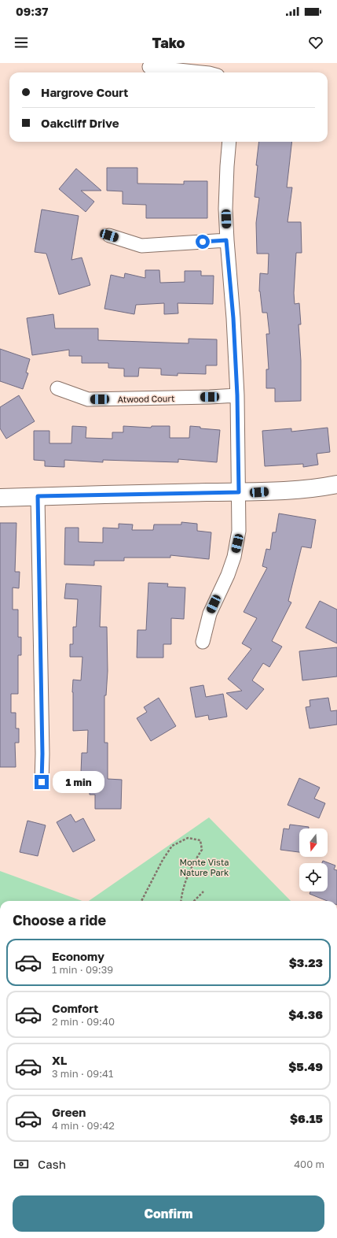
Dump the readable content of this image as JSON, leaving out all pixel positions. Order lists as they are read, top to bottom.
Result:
{
  "streets": {
    "street": ["Atwood Court"]
  },
  "parks": ["Monte Vista Nature Park"],
  "north": "bottom",
  "page": {
    "status": "09:37",
    "header": "Tako",
    "banner": ["Hargrove Court", "Oakcliff Drive"],
    "bubble": "1 min",
    "heading": "Choose a ride",
    "list": [
      {
        "name": "Economy",
        "note": "1 min · 09:39",
        "value": "$3.23"
      },
      {
        "name": "Comfort",
        "note": "2 min · 09:40",
        "value": "$4.36"
      },
      {
        "name": "XL",
        "note": "3 min · 09:41",
        "value": "$5.49"
      },
      {
        "name": "Green",
        "note": "4 min · 09:42",
        "value": "$6.15"
      }
    ],
    "pay": ["Cash", "400 m"],
    "buttons": "Confirm"
  }
}
